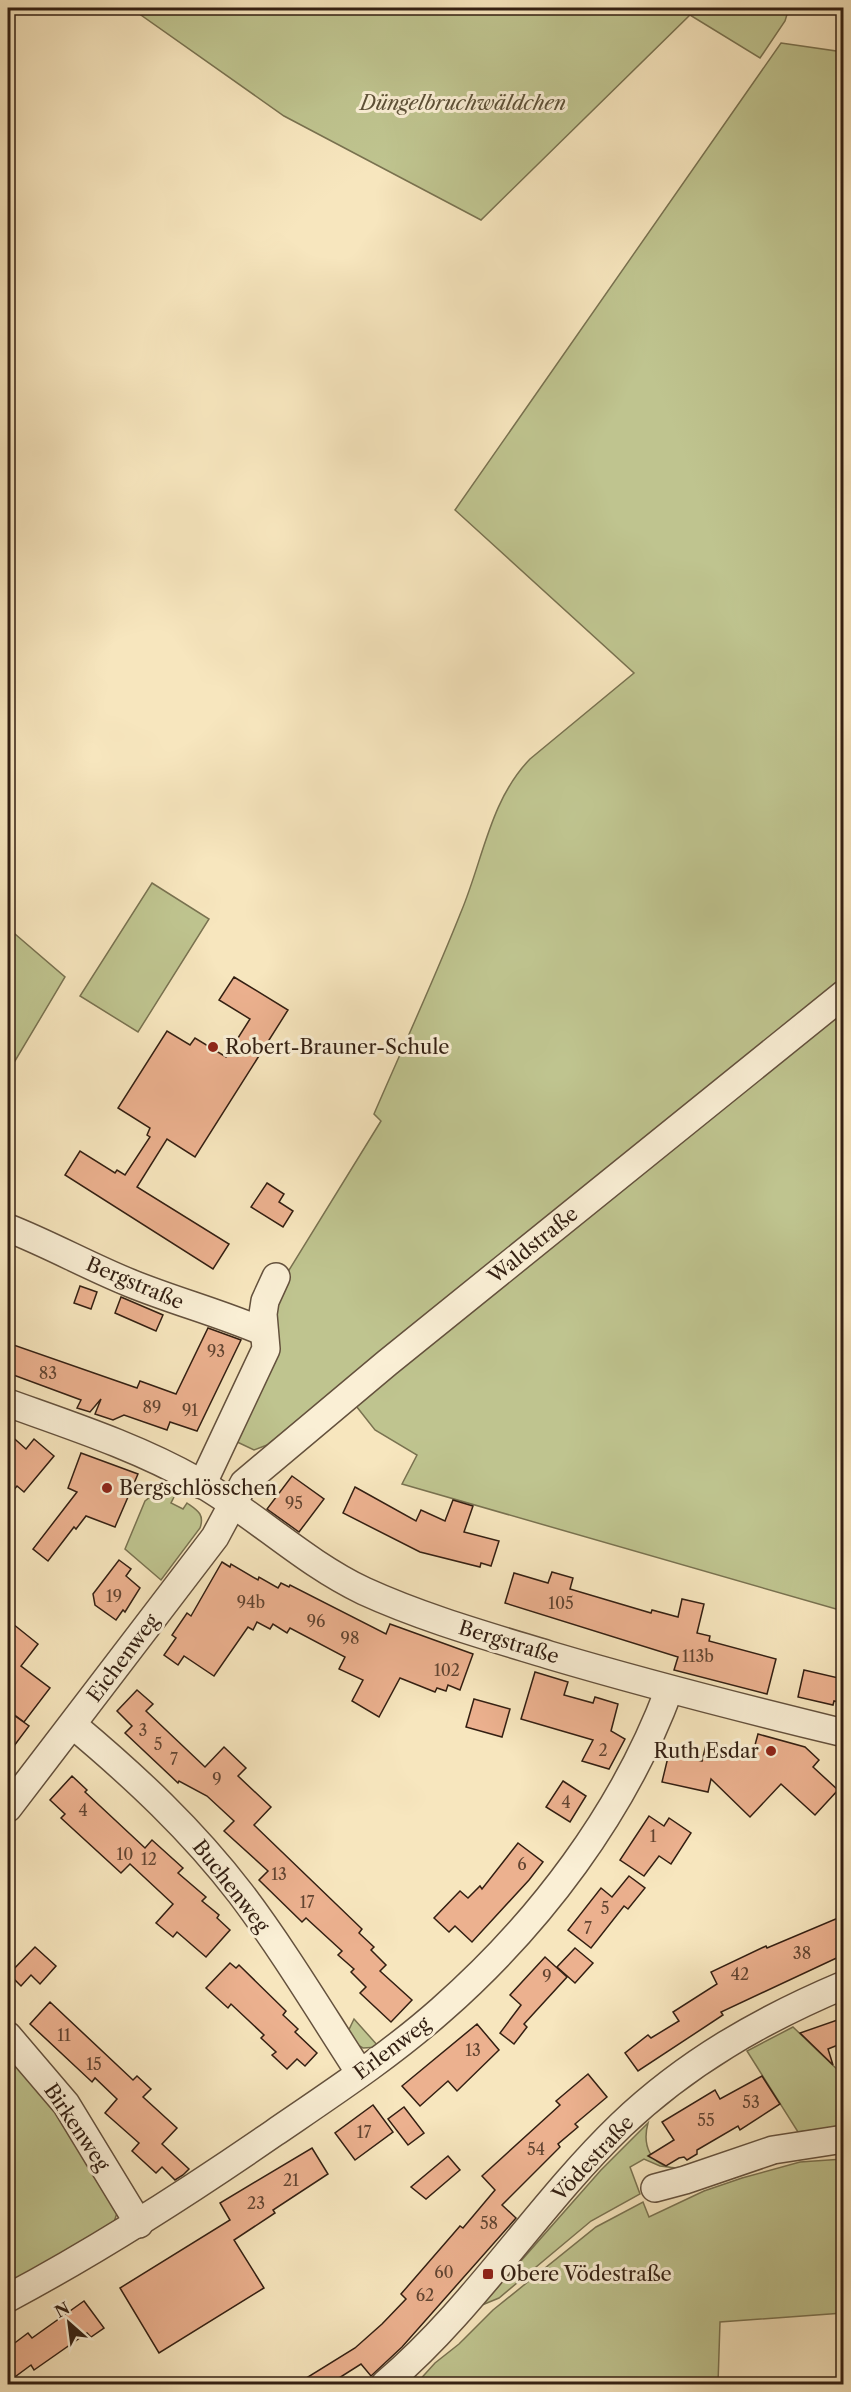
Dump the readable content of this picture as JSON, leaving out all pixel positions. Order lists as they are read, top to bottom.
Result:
{
  "streets": {
    "street": [
      "Waldstraße",
      "Bergstraße",
      "Eichenweg",
      "Buchenweg",
      "Erlenweg",
      "Birkenweg",
      "Vödestraße"
    ]
  },
  "crossings": [
    ["Waldstraße", "Bergstraße"],
    ["Waldstraße", "Eichenweg"],
    ["Bergstraße", "Eichenweg"],
    ["Bergstraße", "Erlenweg"],
    ["Eichenweg", "Buchenweg"],
    ["Buchenweg", "Erlenweg"],
    ["Erlenweg", "Birkenweg"]
  ],
  "parks": ["Düngelbruchwäldchen"],
  "places": {
    "other": ["Robert-Brauner-Schule", "Bergschlösschen", "Ruth Esdar"],
    "transit": ["Obere Vödestraße"]
  },
  "house_numbers": [
    "93",
    "83",
    "89",
    "91",
    "95",
    "19",
    "94b",
    "105",
    "96",
    "98",
    "113b",
    "102",
    "3",
    "5",
    "2",
    "7",
    "9",
    "4",
    "4",
    "1",
    "10",
    "12",
    "6",
    "13",
    "17",
    "5",
    "7",
    "38",
    "42",
    "9",
    "11",
    "13",
    "15",
    "53",
    "55",
    "17",
    "54",
    "21",
    "23",
    "58",
    "60",
    "62"
  ],
  "north": "top left"
}
